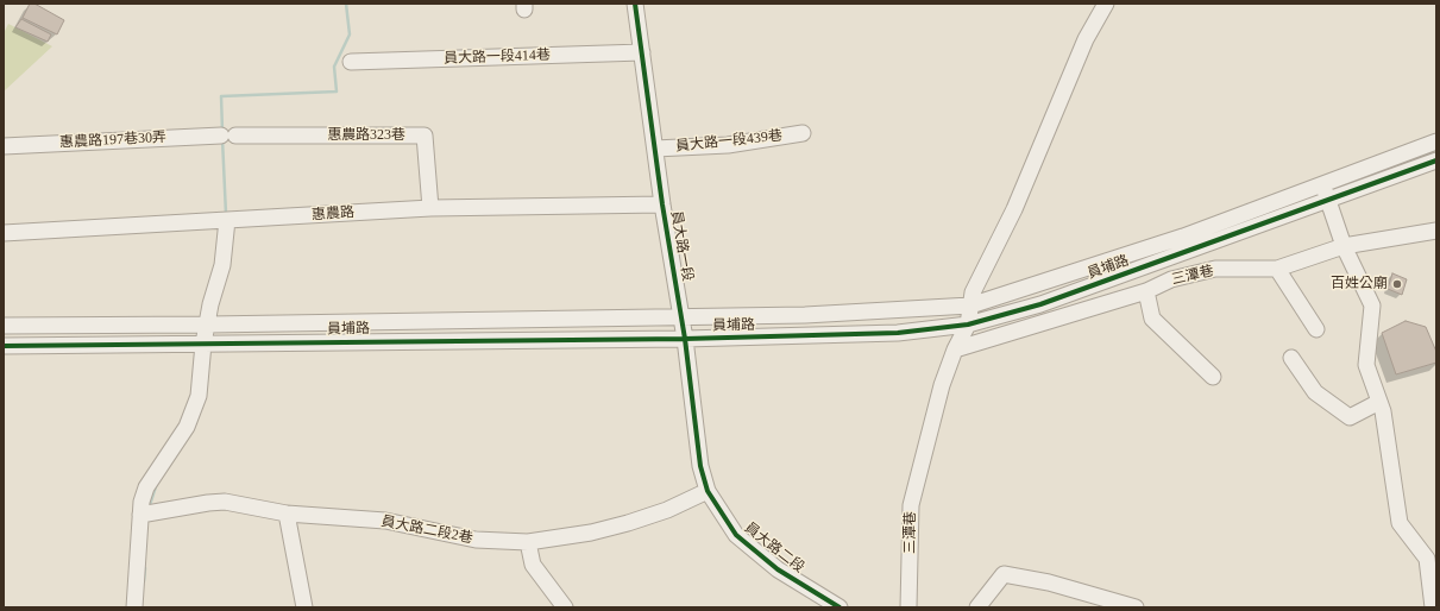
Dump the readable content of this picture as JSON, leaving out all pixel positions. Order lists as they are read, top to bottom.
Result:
{
  "streets": {
    "street": [
      "員大路一段414巷",
      "惠農路323巷",
      "惠農路197巷30弄",
      "員大路一段439巷",
      "惠農路",
      "員大路一段",
      "員埔路",
      "三潭巷",
      "員大路二段2巷",
      "員大路二段"
    ]
  },
  "crossings": [
    ["員大路一段414巷", "員大路一段"],
    ["惠農路323巷", "惠農路197巷30弄"],
    ["惠農路323巷", "惠農路"],
    ["員大路一段439巷", "員大路一段"],
    ["惠農路", "員大路一段"],
    ["員大路一段", "員埔路"],
    ["員大路一段", "員大路二段2巷"],
    ["員大路一段", "員大路二段"],
    ["員埔路", "三潭巷"],
    ["員大路二段2巷", "員大路二段"]
  ],
  "places": ["百姓公廟"]
}
